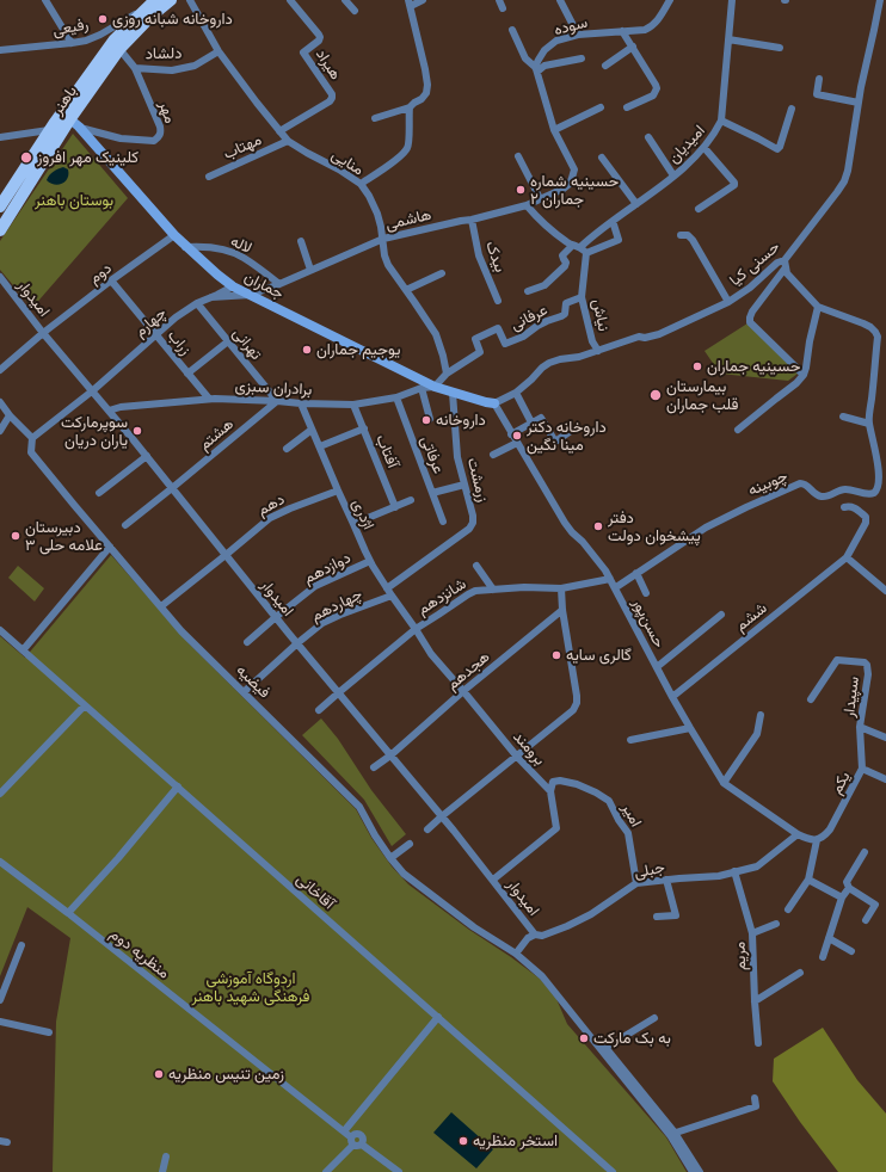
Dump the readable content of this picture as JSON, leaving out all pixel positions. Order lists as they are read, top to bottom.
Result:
{
  "streets": {
    "main road": ["باهنر", "جماران"],
    "street": [
      "سوده",
      "رفیعی",
      "دلشاد",
      "هیراد",
      "مهر",
      "امیدیان",
      "مهتاب",
      "منایی",
      "هاشمی",
      "لاله",
      "بیدک",
      "حسنی کیا",
      "دوم",
      "امیدوار",
      "نیاش",
      "عرفانی",
      "چهارم",
      "زراب",
      "تهرانی",
      "برادران سبزی",
      "هشتم",
      "آفتاب",
      "عرفاتی",
      "زرمشت",
      "چوبینه",
      "دهم",
      "اژدری",
      "دوازدهم",
      "شانزدهم",
      "چهاردهم",
      "ششم",
      "حسن‌پور",
      "هجدهم",
      "فیضیه",
      "سپیدار",
      "برومند",
      "یکم",
      "امیر",
      "جبلی",
      "آقاخانی",
      "منظریه دوم",
      "مریم"
    ]
  },
  "crossings": [
    ["رفیعی", "باهنر"],
    ["دلشاد", "مهر"],
    ["دلشاد", "منایی"],
    ["هیراد", "منایی"],
    ["باهنر", "مهر"],
    ["باهنر", "جماران"],
    ["مهر", "جماران"],
    ["مهتاب", "منایی"],
    ["منایی", "هاشمی"],
    ["منایی", "عرفانی"],
    ["هاشمی", "لاله"],
    ["هاشمی", "بیدک"],
    ["هاشمی", "جماران"],
    ["هاشمی", "چهارم"],
    ["لاله", "جماران"],
    ["حسنی کیا", "جماران"],
    ["حسنی کیا", "نیاش"],
    ["حسنی کیا", "چوبینه"],
    ["حسنی کیا", "حسن‌پور"],
    ["دوم", "جماران"],
    ["دوم", "امیدوار"],
    ["دوم", "زراب"],
    ["جماران", "عرفانی"],
    ["جماران", "چهارم"],
    ["جماران", "برادران سبزی"],
    ["جماران", "زرمشت"],
    ["جماران", "حسن‌پور"],
    ["امیدوار", "چهارم"],
    ["امیدوار", "برادران سبزی"],
    ["امیدوار", "هشتم"],
    ["امیدوار", "دهم"],
    ["امیدوار", "دوازدهم"],
    ["امیدوار", "شانزدهم"],
    ["امیدوار", "چهاردهم"],
    ["امیدوار", "هجدهم"],
    ["امیدوار", "جبلی"],
    ["نیاش", "عرفانی"],
    ["عرفانی", "برادران سبزی"],
    ["چهارم", "زراب"],
    ["چهارم", "تهرانی"],
    ["چهارم", "فیضیه"],
    ["زراب", "برادران سبزی"],
    ["تهرانی", "برادران سبزی"],
    ["تهرانی", "هشتم"],
    ["برادران سبزی", "هشتم"],
    ["برادران سبزی", "آفتاب"],
    ["برادران سبزی", "عرفاتی"],
    ["برادران سبزی", "اژدری"],
    ["زرمشت", "اژدری"],
    ["زرمشت", "چهاردهم"],
    ["چوبینه", "حسن‌پور"],
    ["دهم", "اژدری"],
    ["دهم", "فیضیه"],
    ["اژدری", "دوازدهم"],
    ["اژدری", "شانزدهم"],
    ["اژدری", "چهاردهم"],
    ["اژدری", "برومند"],
    ["شانزدهم", "حسن‌پور"],
    ["شانزدهم", "برومند"],
    ["چهاردهم", "فیضیه"],
    ["ششم", "حسن‌پور"],
    ["حسن‌پور", "جبلی"],
    ["هجدهم", "برومند"],
    ["سپیدار", "یکم"],
    ["برومند", "امیر"],
    ["امیر", "جبلی"],
    ["جبلی", "مریم"]
  ],
  "parks": ["بوستان باهنر", "اردوگاه آموزشی فرهنگی شهید باهنر"],
  "places": [
    "داروخانه شبانه روزی",
    "کلینیک مهر افروز",
    "حسینیه شماره ۲ جماران",
    "یوجیم جماران",
    "حسینیه جماران",
    "بیمارستان قلب جماران",
    "داروخانه",
    "سوپرمارکت یاران دریان",
    "داروخانه دکتر مینا نگین",
    "دفتر پیشخوان دولت",
    "دبیرستان علامه حلی ۳",
    "گالری سایه",
    "به بک مارکت",
    "زمین تنیس منظریه",
    "استخر منظریه"
  ]
}
